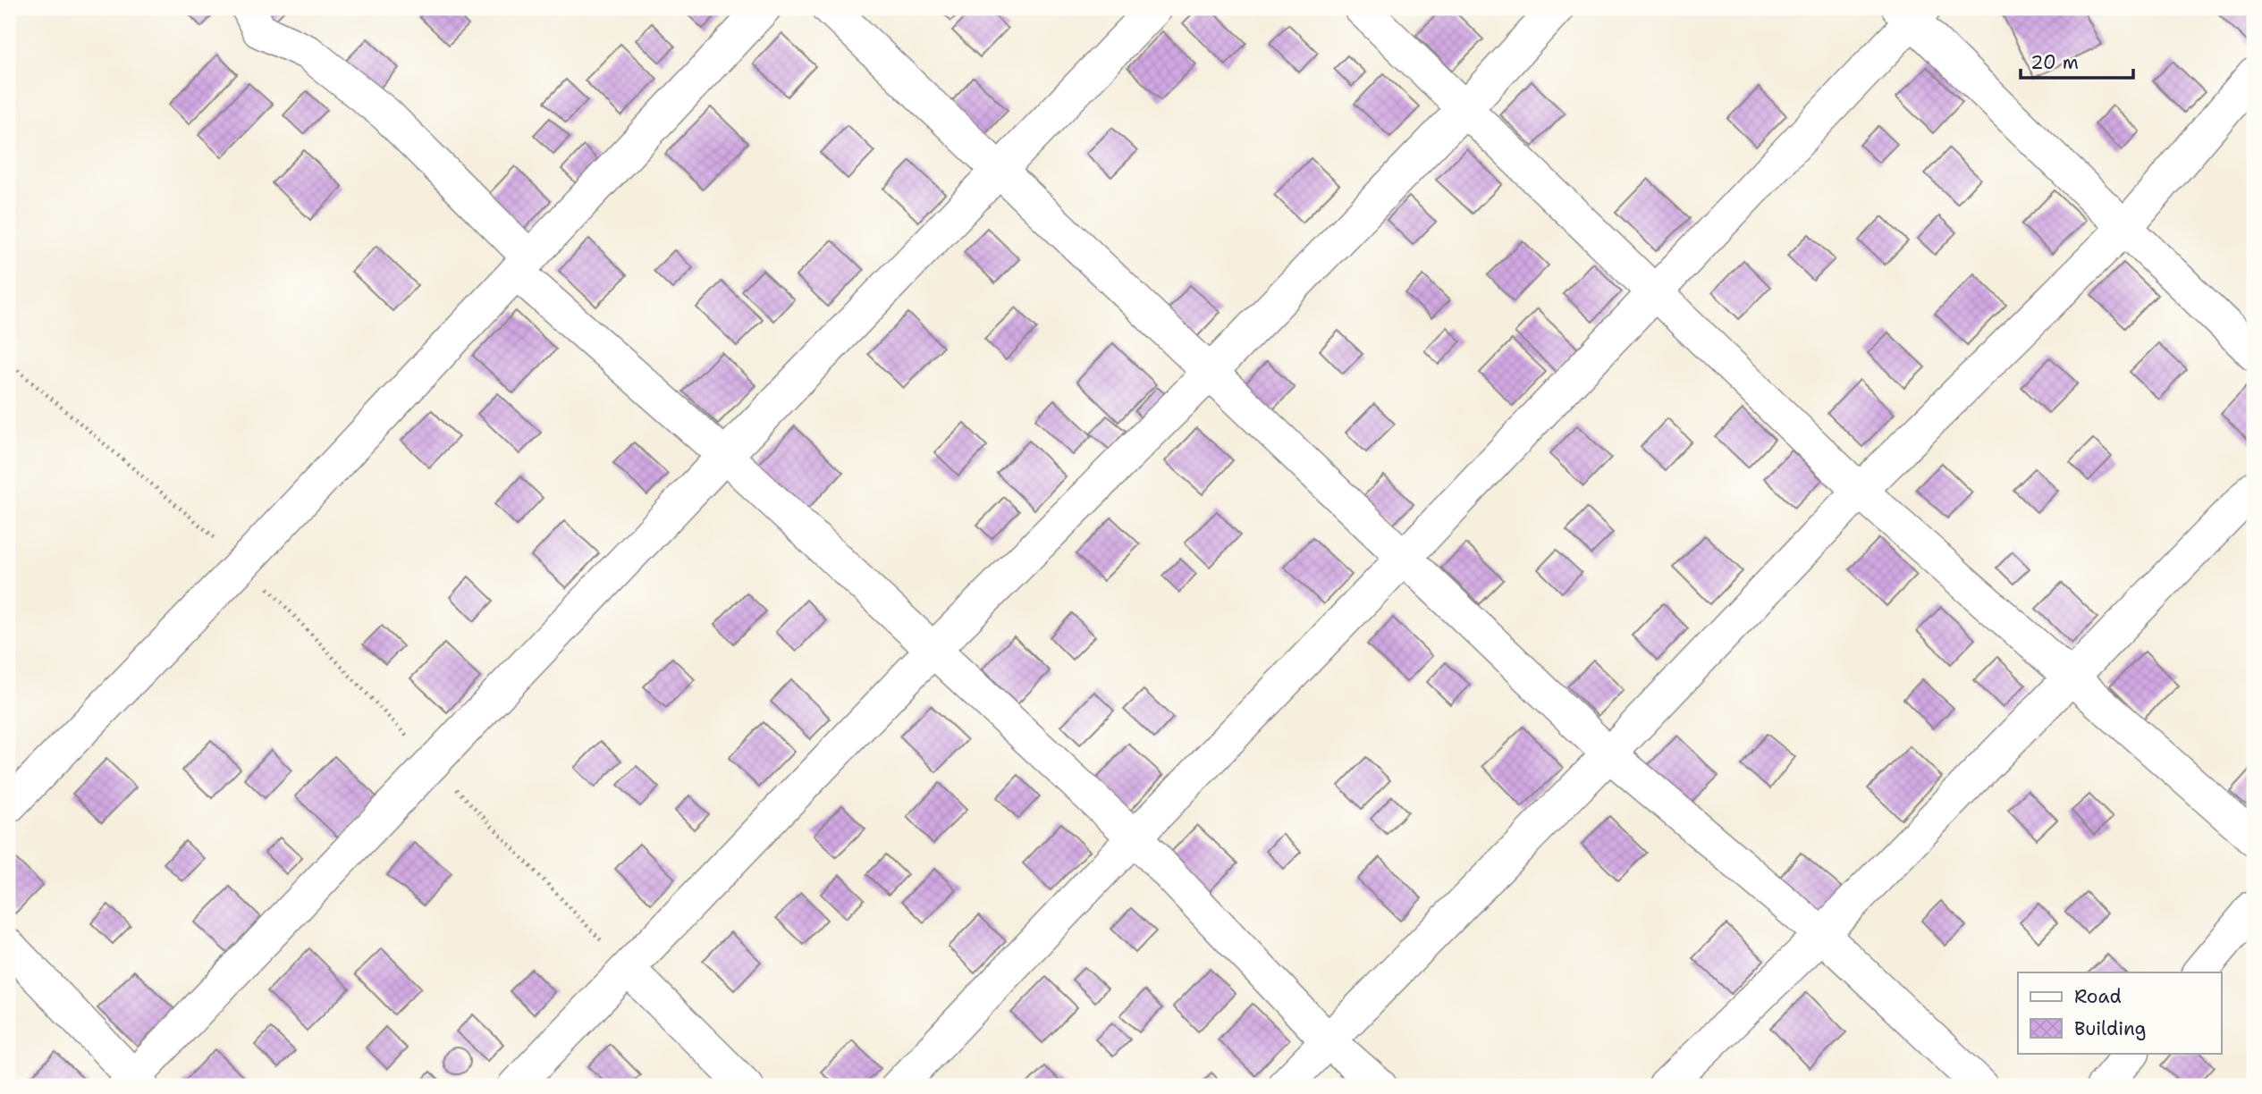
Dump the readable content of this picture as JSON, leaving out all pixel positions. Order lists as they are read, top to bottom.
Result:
{
  "legend": ["Road", "Building"],
  "scale_bar": "20 m"
}
